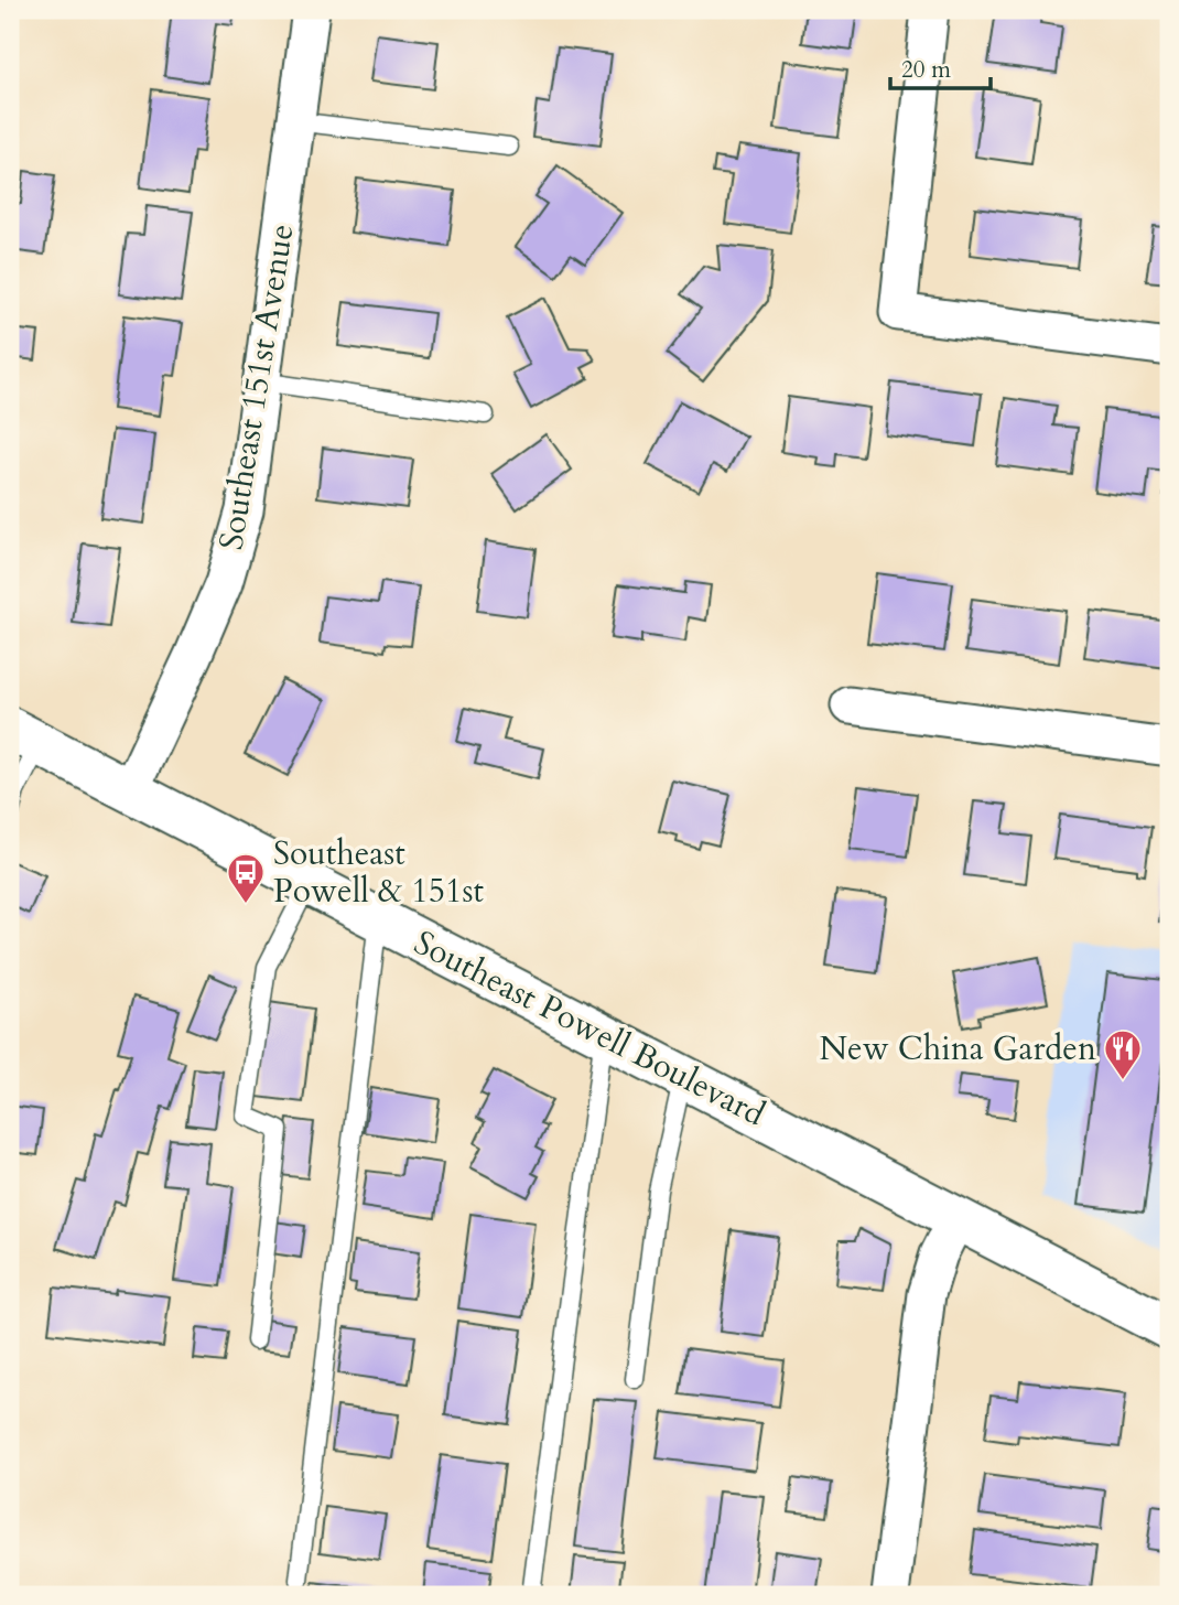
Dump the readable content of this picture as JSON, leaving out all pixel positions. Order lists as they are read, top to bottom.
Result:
{
  "streets": {
    "main road": ["Southeast Powell Boulevard"],
    "street": ["Southeast 151st Avenue"]
  },
  "crossings": [
    ["Southeast 151st Avenue", "Southeast Powell Boulevard"]
  ],
  "places": {
    "bus stop": ["Southeast Powell & 151st"],
    "restaurant": ["New China Garden"]
  },
  "scale_bar": "20 m"
}
